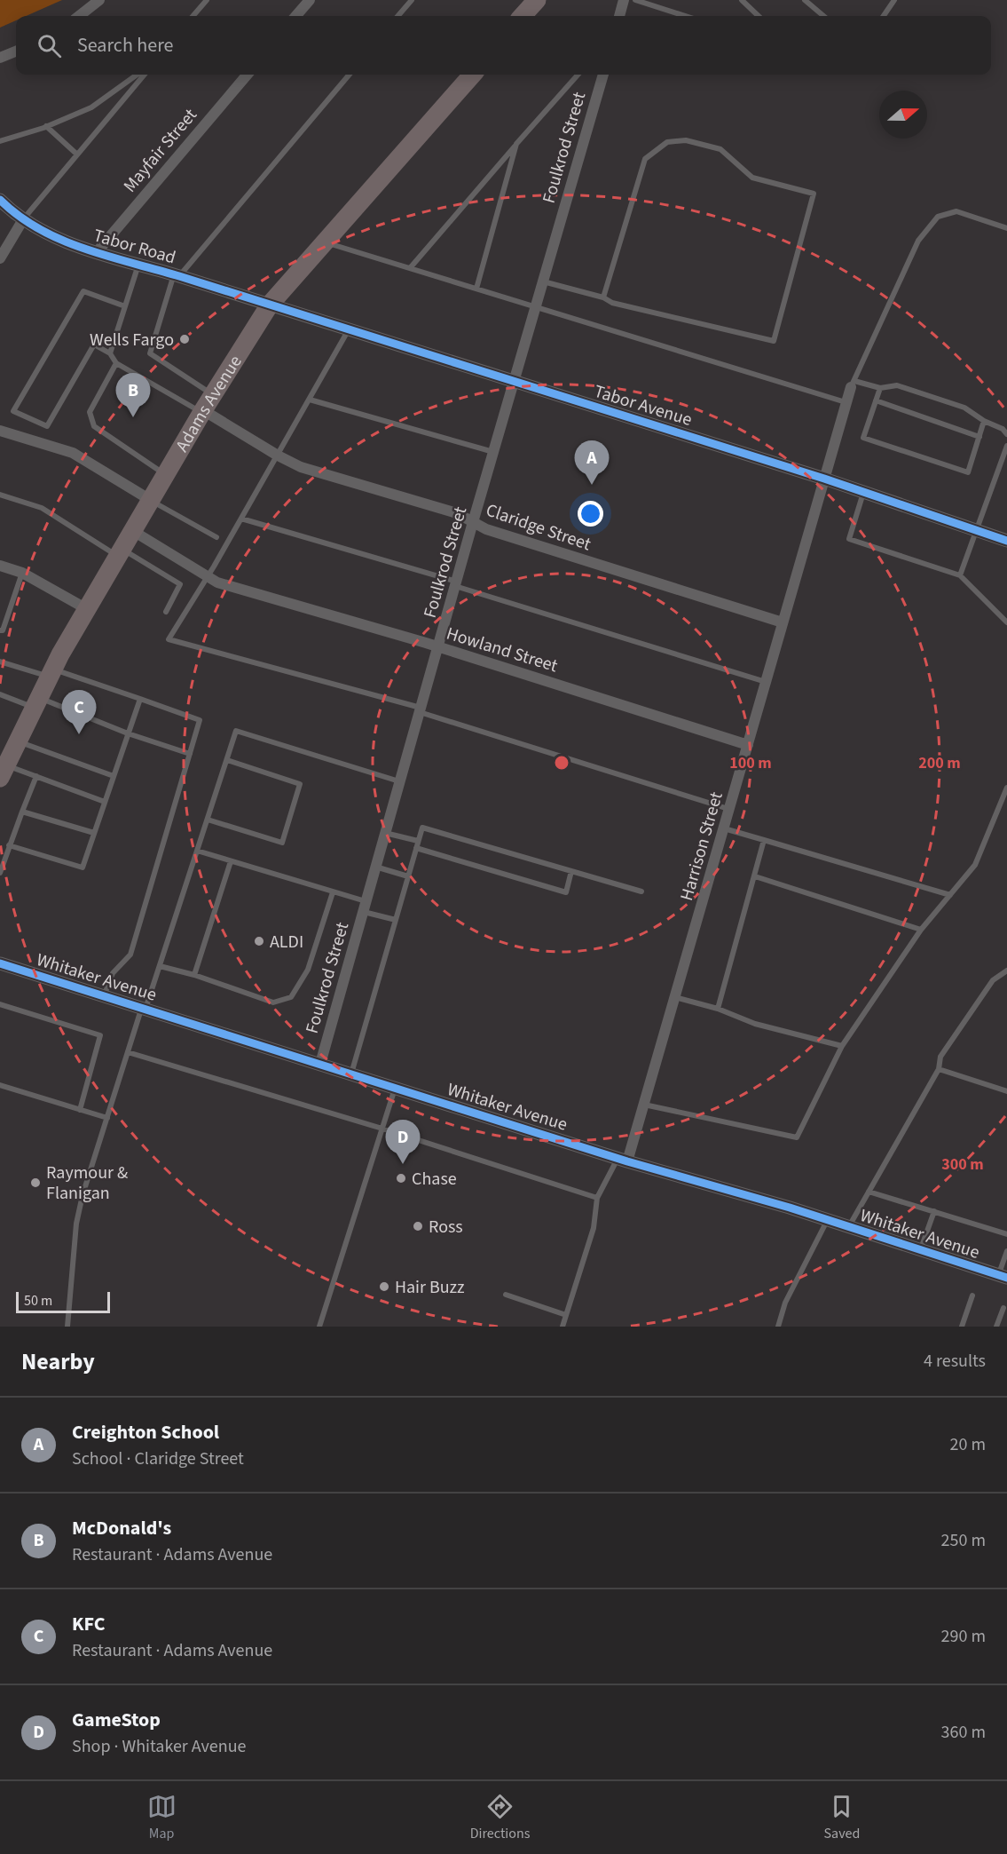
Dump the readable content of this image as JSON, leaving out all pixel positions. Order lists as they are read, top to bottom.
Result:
{
  "streets": {
    "highway": ["Adams Avenue"],
    "street": [
      "Foulkrod Street",
      "Mayfair Street",
      "Tabor Road",
      "Tabor Avenue",
      "Claridge Street",
      "Howland Street",
      "Harrison Street",
      "Whitaker Avenue"
    ]
  },
  "crossings": [
    ["Foulkrod Street", "Tabor Avenue"],
    ["Foulkrod Street", "Claridge Street"],
    ["Foulkrod Street", "Howland Street"],
    ["Foulkrod Street", "Whitaker Avenue"],
    ["Mayfair Street", "Tabor Road"],
    ["Tabor Road", "Adams Avenue"],
    ["Tabor Road", "Tabor Avenue"],
    ["Adams Avenue", "Tabor Avenue"],
    ["Adams Avenue", "Claridge Street"],
    ["Adams Avenue", "Howland Street"],
    ["Tabor Avenue", "Harrison Street"],
    ["Claridge Street", "Harrison Street"],
    ["Howland Street", "Harrison Street"],
    ["Harrison Street", "Whitaker Avenue"]
  ],
  "places": [
    "Wells Fargo",
    "ALDI",
    "Chase",
    "Raymour & Flanigan",
    "Ross",
    "Hair Buzz"
  ],
  "scale_bar": "50 m",
  "north": "right",
  "page": {
    "search": "Search here",
    "pins": [
      "B",
      "A",
      "C",
      "D"
    ],
    "scale": "50 m",
    "heading": ["Nearby", "4 results"],
    "list": [
      {
        "mark": "A",
        "name": "Creighton School",
        "note": "School · Claridge Street",
        "value": "20 m"
      },
      {
        "mark": "B",
        "name": "McDonald's",
        "note": "Restaurant · Adams Avenue",
        "value": "250 m"
      },
      {
        "mark": "C",
        "name": "KFC",
        "note": "Restaurant · Adams Avenue",
        "value": "290 m"
      },
      {
        "mark": "D",
        "name": "GameStop",
        "note": "Shop · Whitaker Avenue",
        "value": "360 m"
      }
    ],
    "nav": ["Map", "Directions", "Saved"]
  },
  "rings": ["100 m", "200 m", "300 m"]
}
